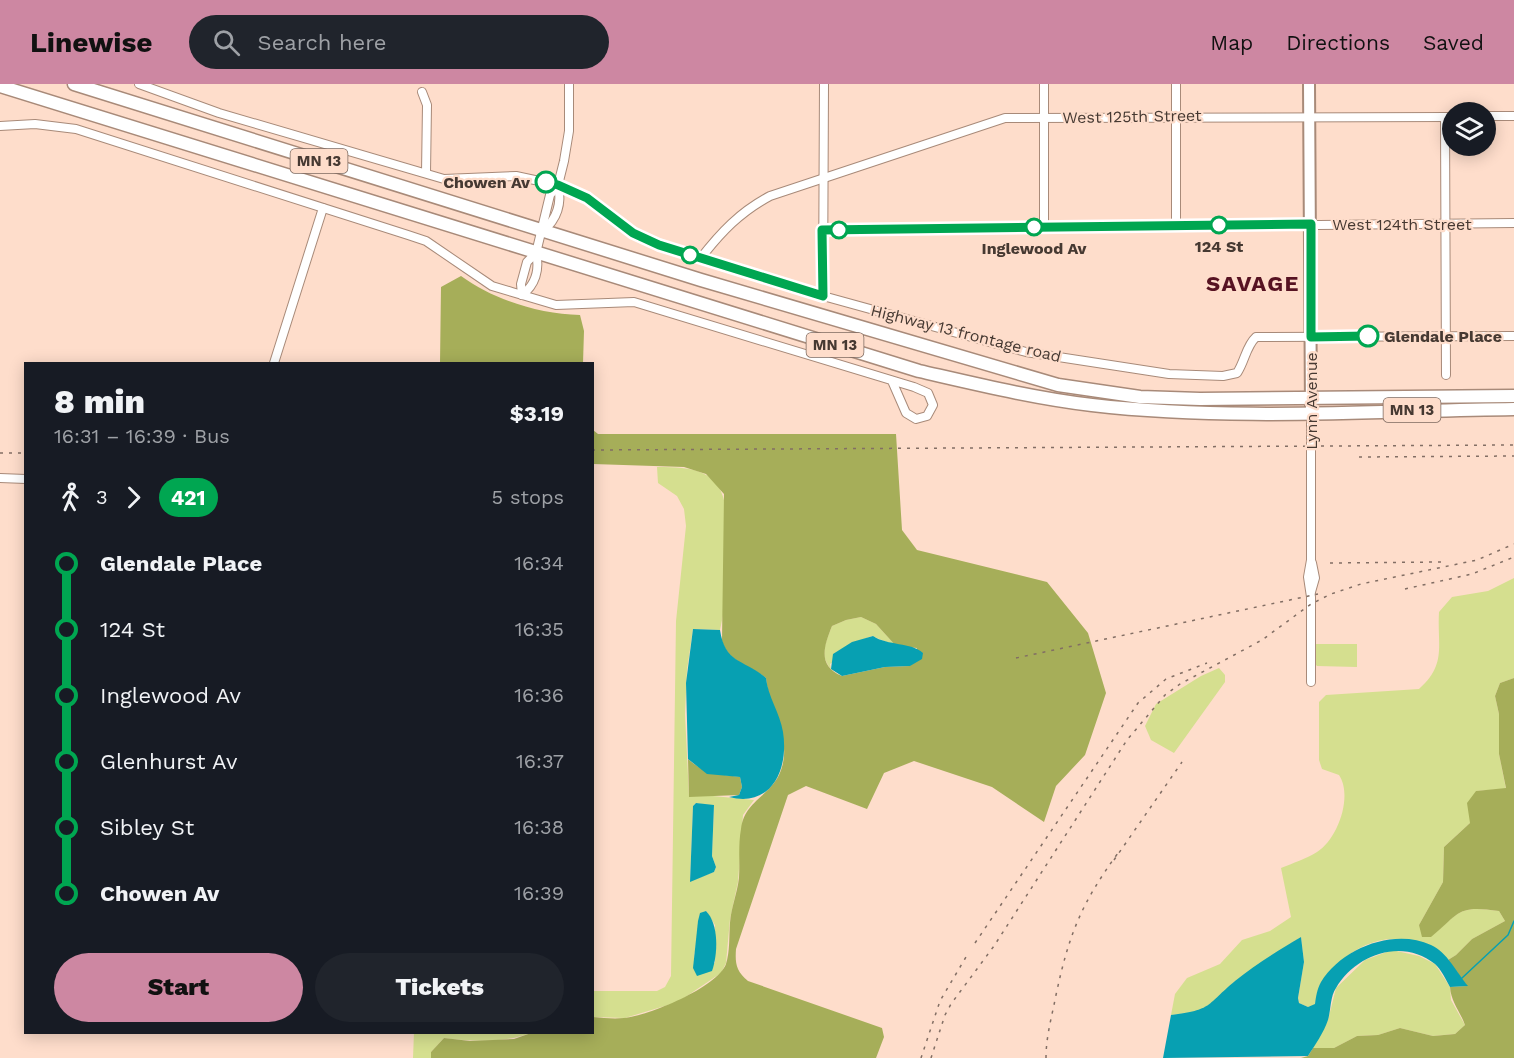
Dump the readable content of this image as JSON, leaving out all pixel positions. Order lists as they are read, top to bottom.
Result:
{
  "streets": {
    "highway": ["MN 13"],
    "main road": ["Lynn Avenue"],
    "street": ["West 125th Street", "West 124th Street", "Highway 13 frontage road"]
  },
  "crossings": [
    ["West 125th Street", "Lynn Avenue"],
    ["MN 13", "Lynn Avenue"],
    ["West 124th Street", "Lynn Avenue"],
    ["Highway 13 frontage road", "Lynn Avenue"]
  ],
  "districts": ["SAVAGE"],
  "places": [
    "Chowen Av",
    "124 St",
    "Inglewood Av",
    "Glendale Place"
  ],
  "lines": ["bus line 421"],
  "page": {
    "header": "Linewise",
    "search": "Search here",
    "nav": ["Map", "Directions", "Saved"],
    "heading": ["8 min", "16:31 – 16:39 · Bus", "$3.19"],
    "legs": ["3", "421", "5 stops"],
    "list": [
      {
        "name": "Glendale Place",
        "value": "16:34"
      },
      {
        "name": "124 St",
        "value": "16:35"
      },
      {
        "name": "Inglewood Av",
        "value": "16:36"
      },
      {
        "name": "Glenhurst Av",
        "value": "16:37"
      },
      {
        "name": "Sibley St",
        "value": "16:38"
      },
      {
        "name": "Chowen Av",
        "value": "16:39"
      }
    ],
    "buttons": ["Start", "Tickets"]
  }
}
